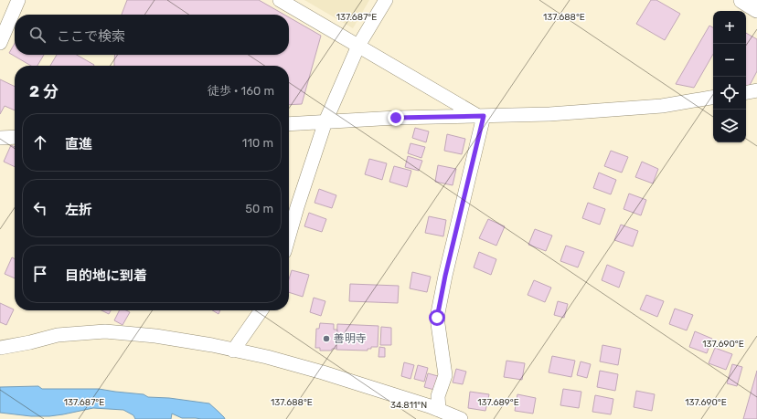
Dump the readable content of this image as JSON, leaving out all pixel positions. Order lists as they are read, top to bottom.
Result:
{
  "places": ["善明寺"],
  "page": {
    "map_buttons": ["+", "−"],
    "search": "ここで検索",
    "heading": ["2 分", "徒歩 · 160 m"],
    "list": [
      ["直進", "110 m"],
      ["左折", "50 m"],
      "目的地に到着"
    ]
  },
  "coordinates": [
    "137.687°E",
    "137.688°E",
    "137.690°E",
    "137.689°E",
    "34.811°N"
  ]
}
